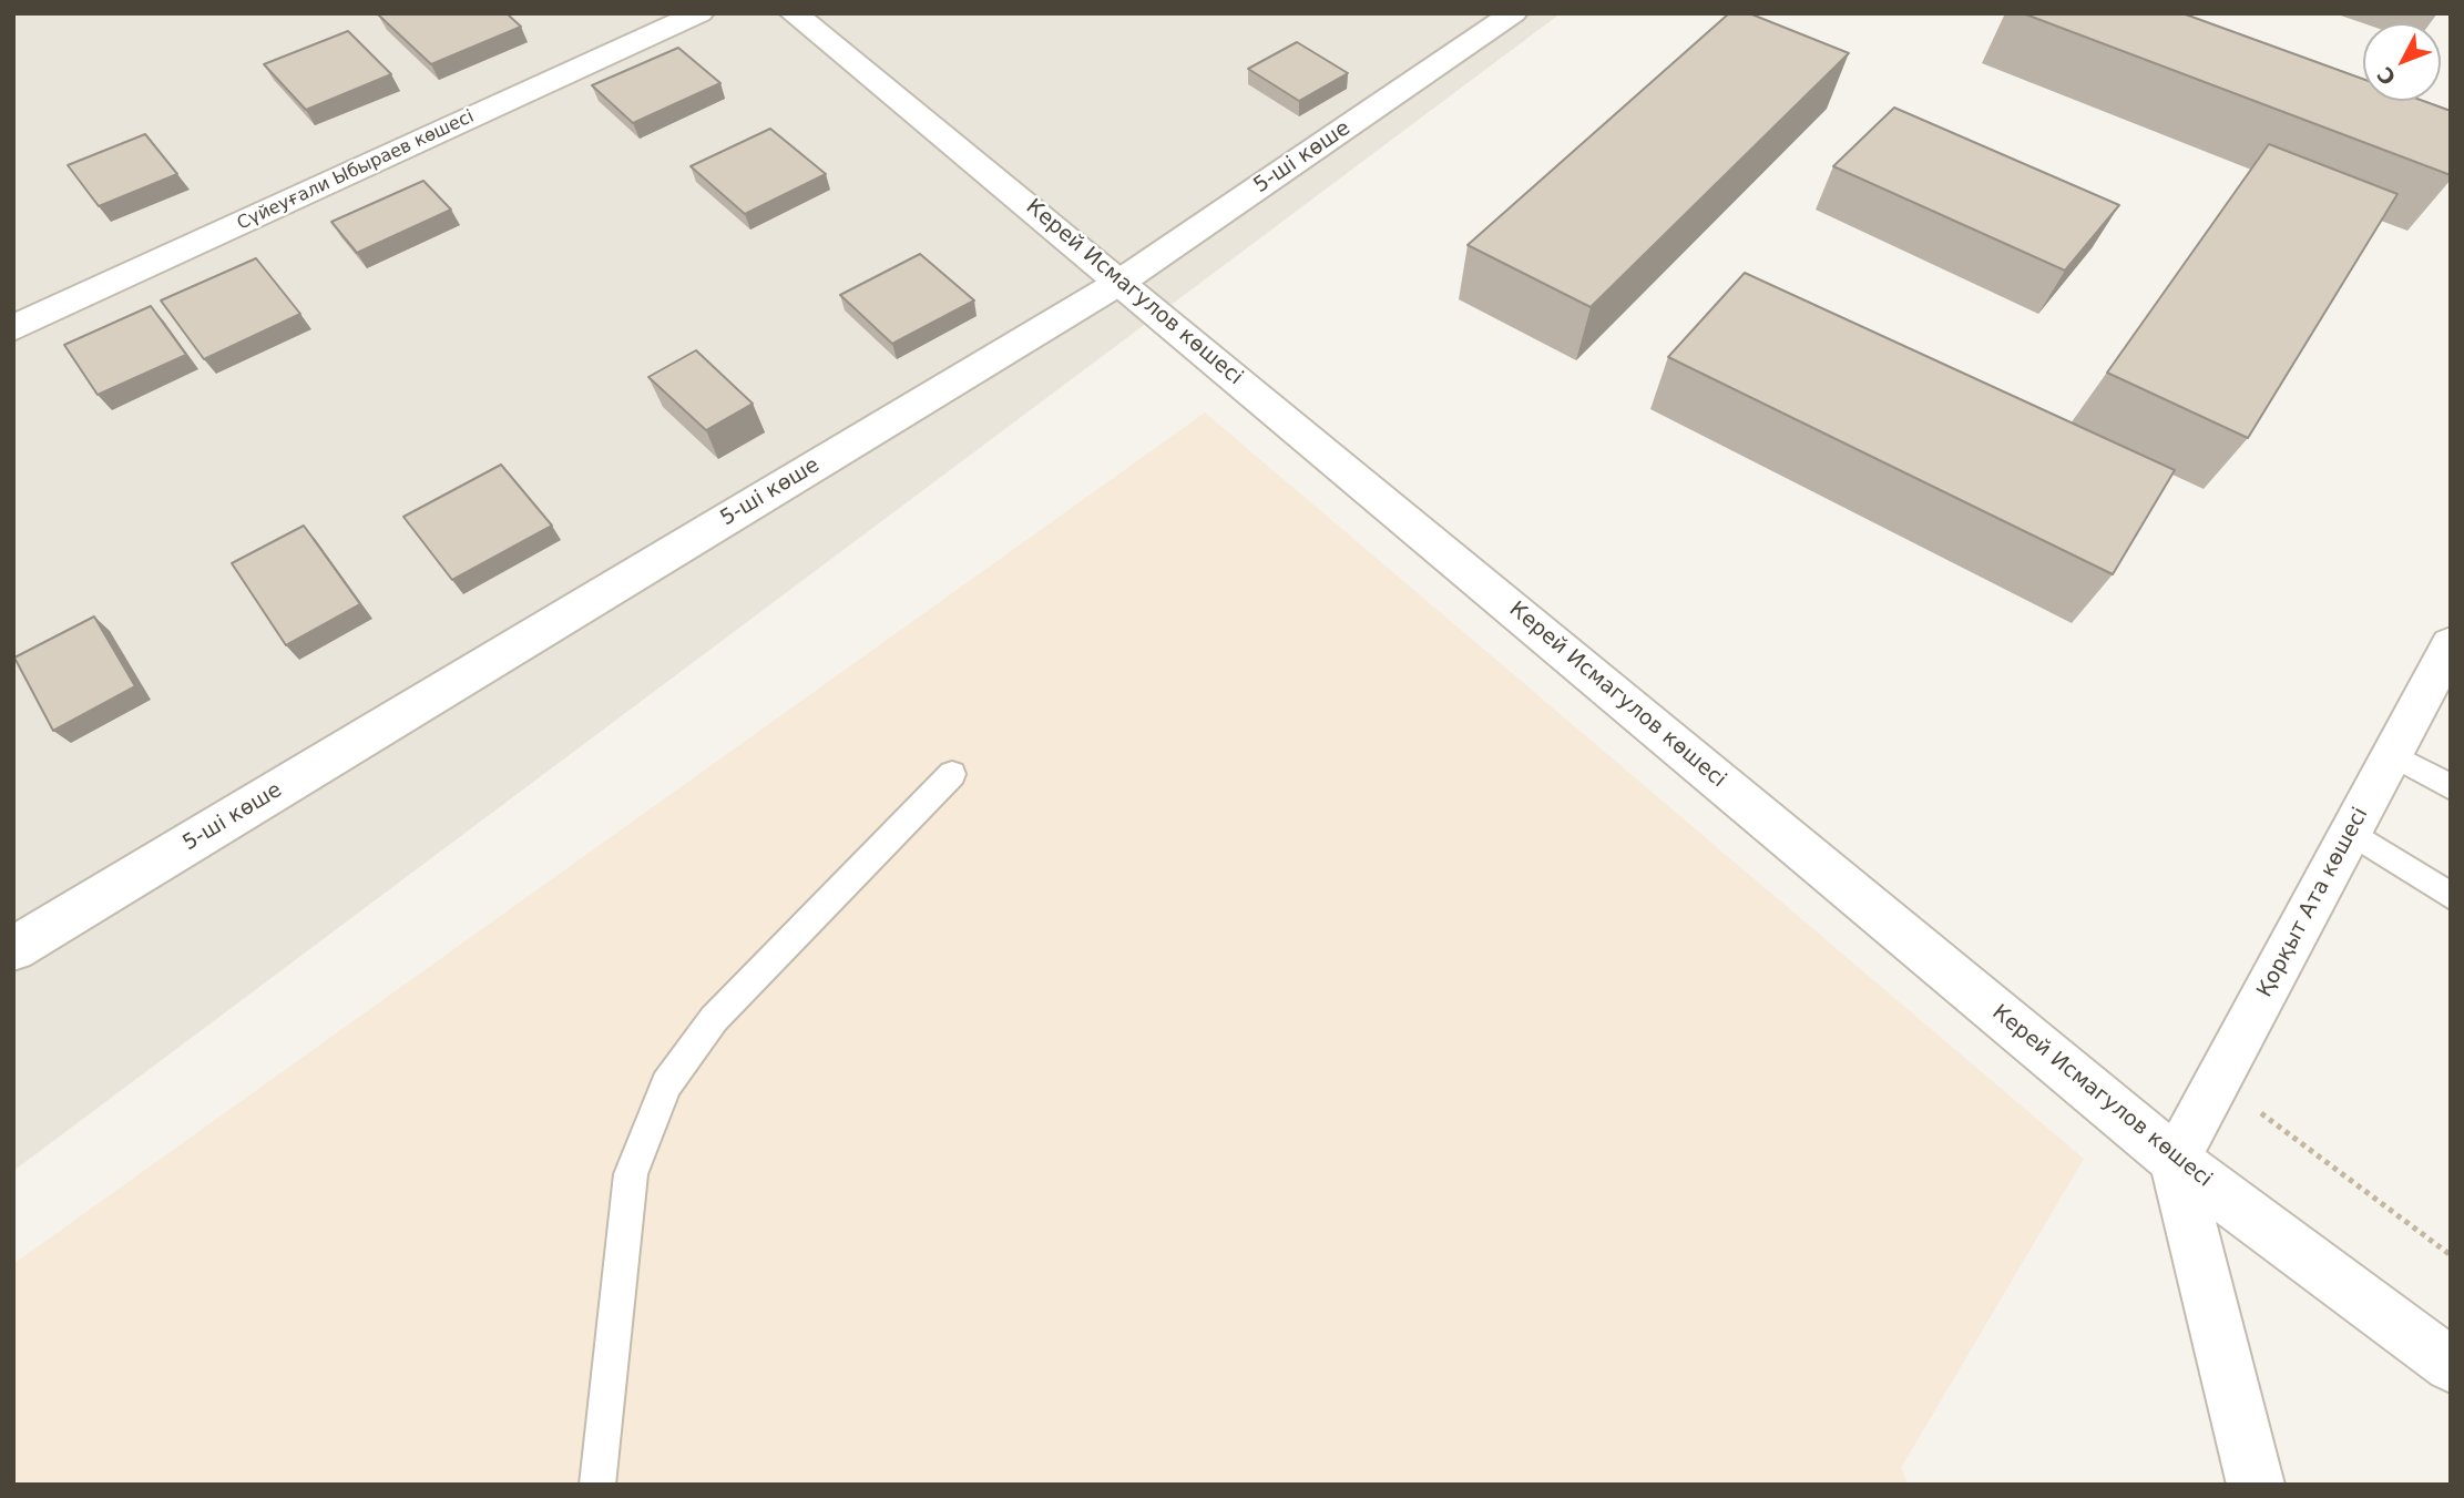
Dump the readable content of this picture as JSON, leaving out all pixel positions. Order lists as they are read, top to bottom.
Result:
{
  "streets": {
    "street": [
      "5-шi көше",
      "Сүйеуғали Ыбыраев көшесi",
      "Керей Исмагулов көшесі",
      "Қорқыт Ата көшесi"
    ]
  },
  "crossings": [
    ["5-шi көше", "Керей Исмагулов көшесі"],
    ["Керей Исмагулов көшесі", "Қорқыт Ата көшесi"]
  ],
  "north": "bottom left"
}
